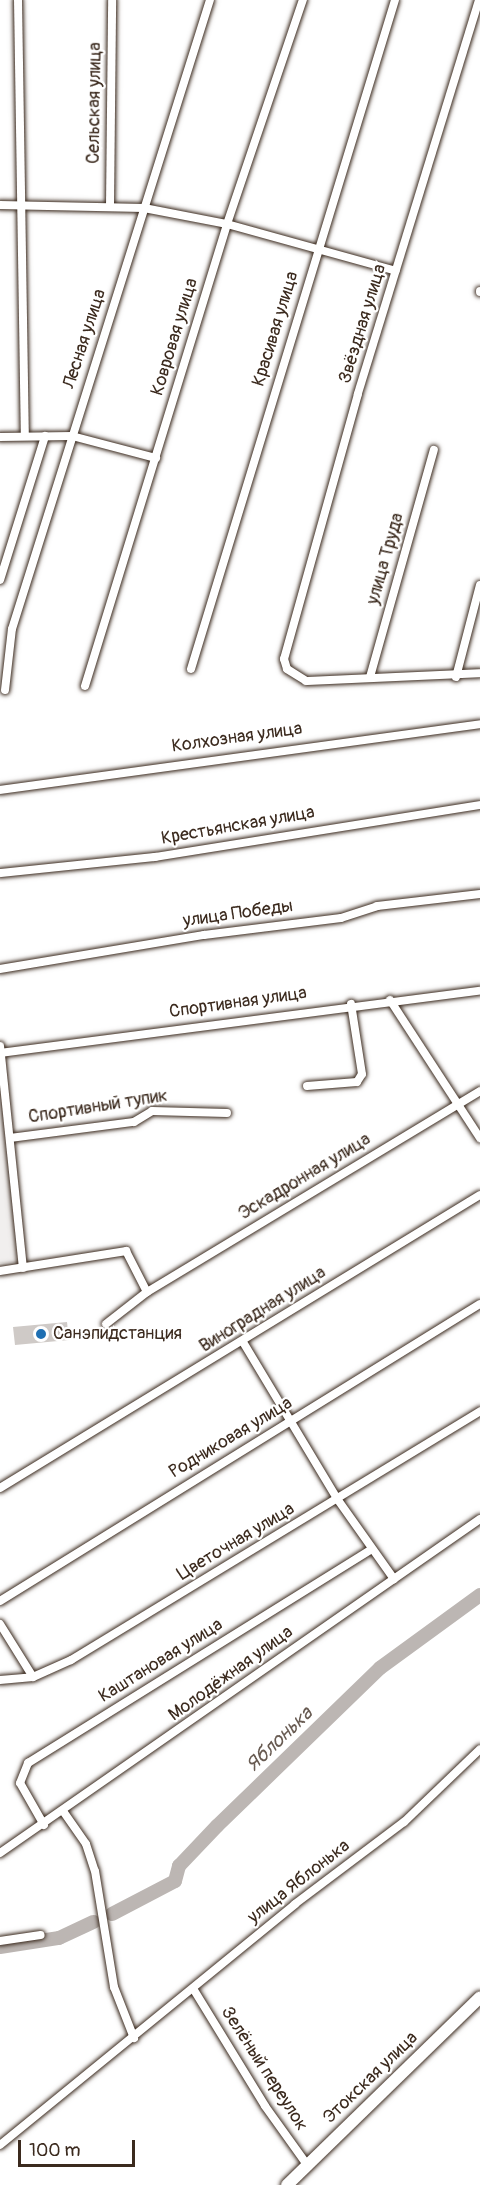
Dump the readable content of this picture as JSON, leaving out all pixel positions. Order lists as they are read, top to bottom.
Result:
{
  "streets": {
    "main road": ["Этокская улица"],
    "street": [
      "Сельская улица",
      "Звёздная улица",
      "Красивая улица",
      "Ковровая улица",
      "Лесная улица",
      "улица Труда",
      "Колхозная улица",
      "Крестьянская улица",
      "улица Победы",
      "Спортивная улица",
      "Спортивный тупик",
      "Эскадронная улица",
      "Виноградная улица",
      "Родниковая улица",
      "Цветочная улица",
      "Каштановая улица",
      "Молодёжная улица",
      "улица Яблонька",
      "Зелёный переулок"
    ]
  },
  "crossings": [
    ["Звёздная улица", "улица Труда"],
    ["Каштановая улица", "Молодёжная улица"],
    ["улица Яблонька", "Зелёный переулок"],
    ["Зелёный переулок", "Этокская улица"]
  ],
  "water": ["Яблонька"],
  "places": ["Санэпидстанция"],
  "scale_bar": "100 m"
}
